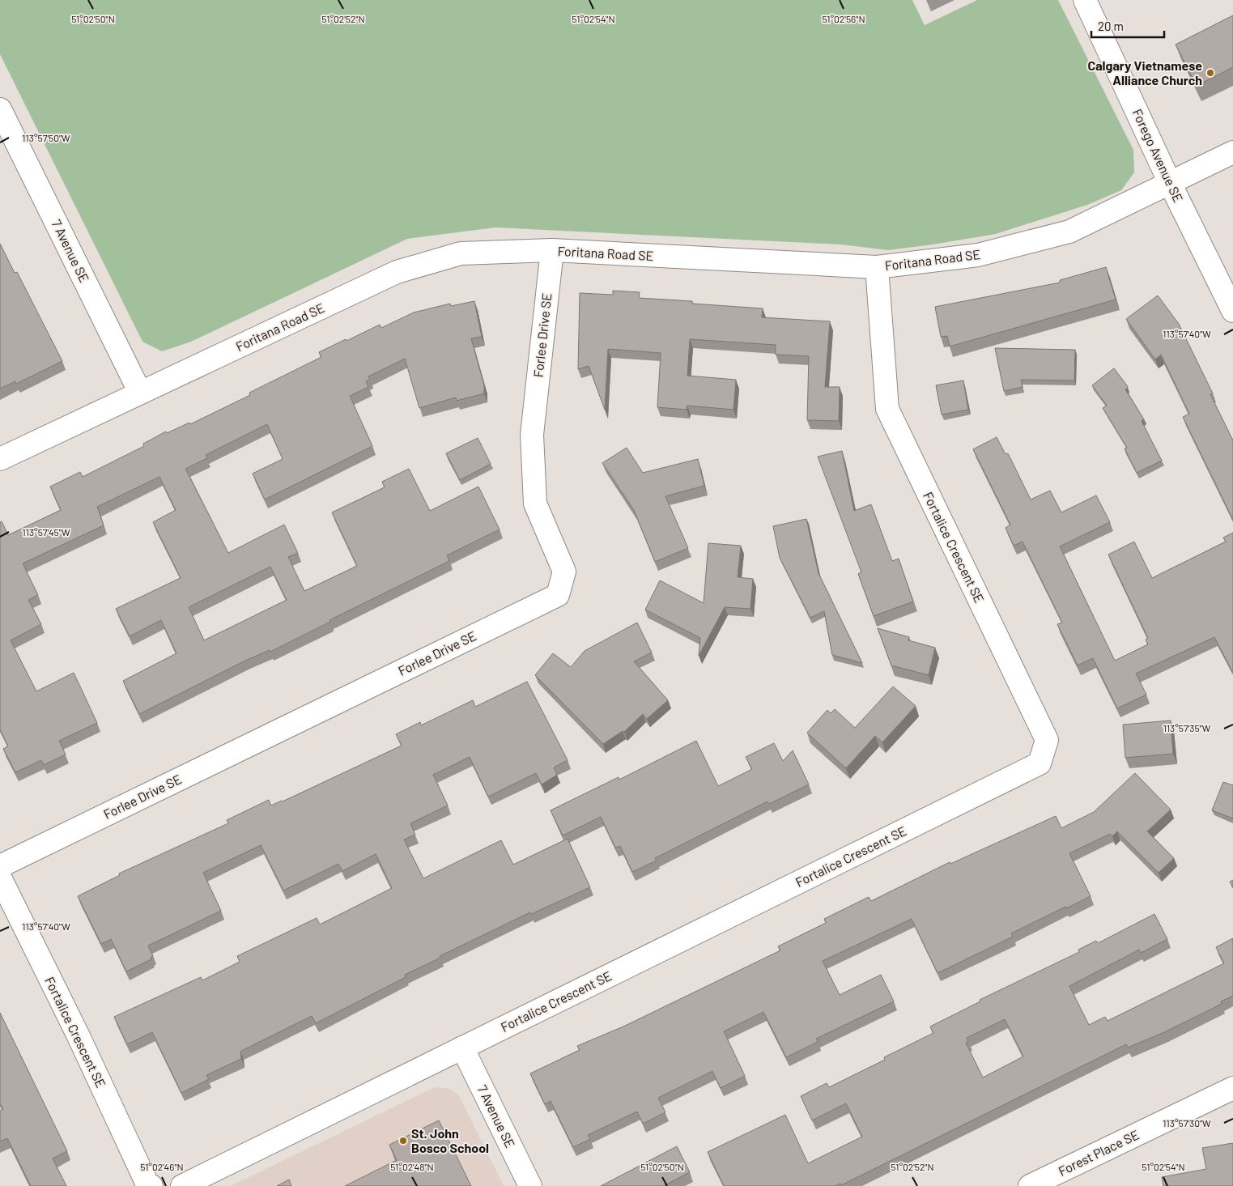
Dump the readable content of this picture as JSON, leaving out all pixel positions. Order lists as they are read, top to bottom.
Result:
{
  "streets": {
    "street": [
      "Forego Avenue SE",
      "7 Avenue SE",
      "Foritana Road SE",
      "Forlee Drive SE",
      "Fortalice Crescent SE",
      "Forest Place SE"
    ]
  },
  "crossings": [
    ["Forego Avenue SE", "Foritana Road SE"],
    ["7 Avenue SE", "Foritana Road SE"],
    ["7 Avenue SE", "Fortalice Crescent SE"],
    ["Foritana Road SE", "Forlee Drive SE"],
    ["Foritana Road SE", "Fortalice Crescent SE"]
  ],
  "places": ["Calgary Vietnamese Alliance Church", "St. John Bosco School"],
  "scale_bar": "20 m",
  "coordinates": [
    "51°02'50\"N",
    "51°02'52\"N",
    "51°02'54\"N",
    "51°02'56\"N",
    "113°57'50\"W",
    "113°57'40\"W",
    "113°57'45\"W",
    "113°57'35\"W",
    "113°57'30\"W",
    "51°02'46\"N",
    "51°02'48\"N"
  ]
}
